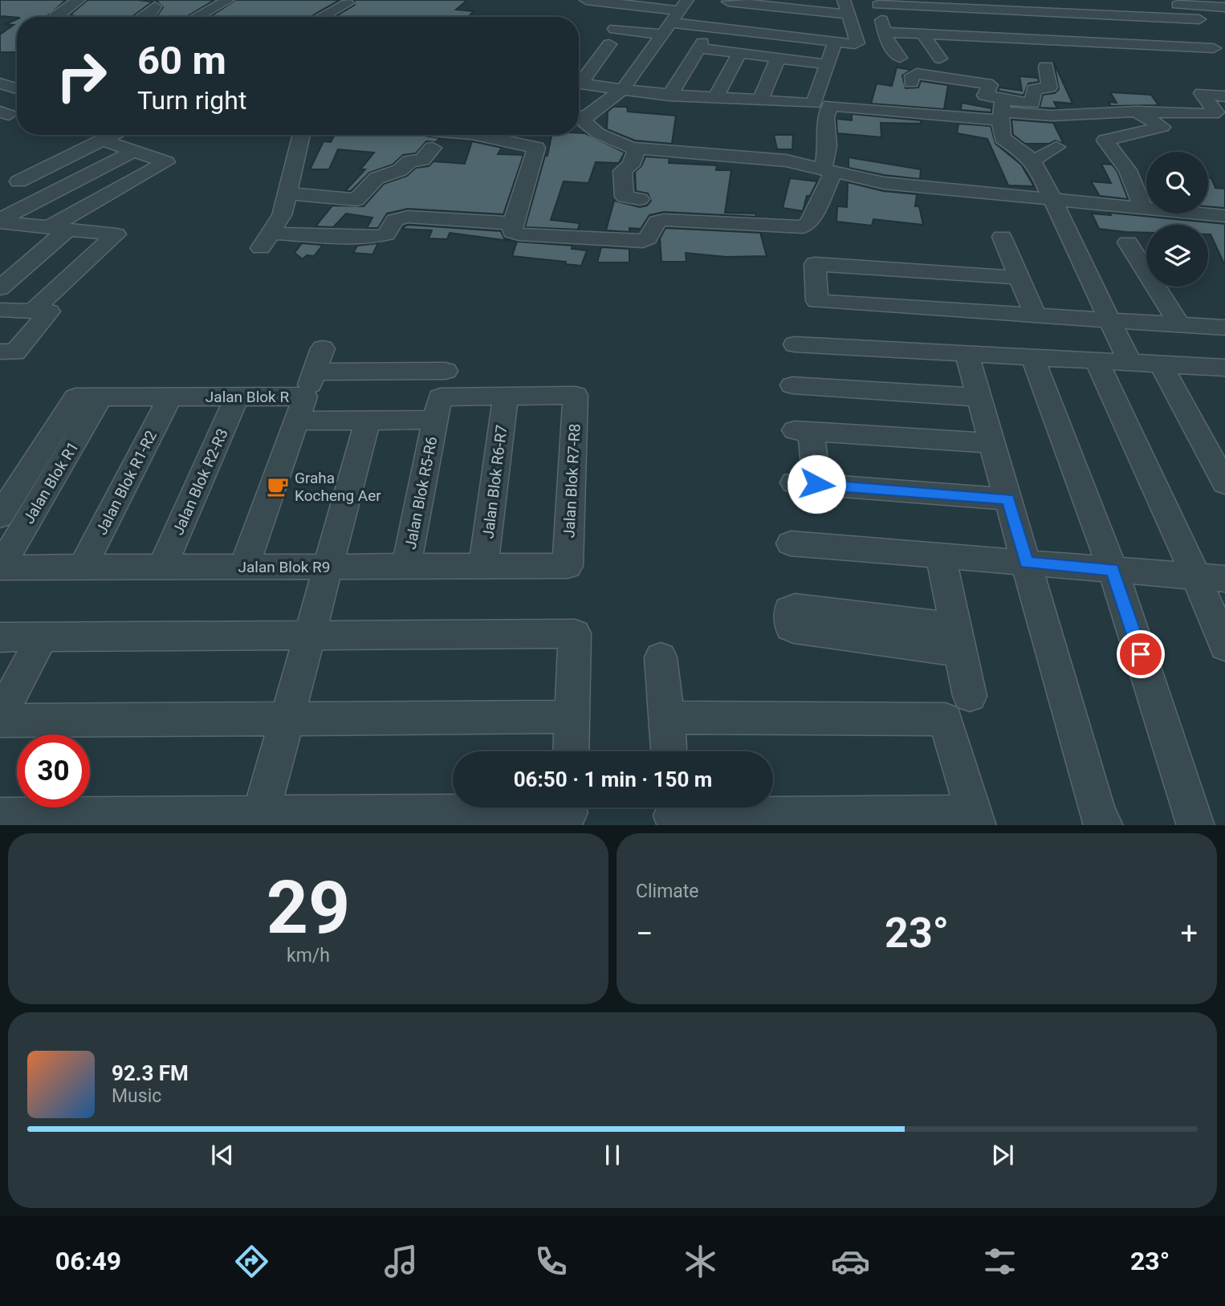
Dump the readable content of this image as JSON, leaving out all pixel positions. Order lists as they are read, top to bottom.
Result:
{
  "streets": {
    "street": [
      "Jalan Blok R",
      "Jalan Blok R7-R8",
      "Jalan Blok R2-R3",
      "Jalan Blok R6-R7",
      "Jalan Blok R1",
      "Jalan Blok R1-R2",
      "Jalan Blok R5-R6",
      "Jalan Blok R9"
    ]
  },
  "crossings": [
    ["Jalan Blok R", "Jalan Blok R7-R8"],
    ["Jalan Blok R", "Jalan Blok R2-R3"],
    ["Jalan Blok R", "Jalan Blok R6-R7"],
    ["Jalan Blok R", "Jalan Blok R1"],
    ["Jalan Blok R", "Jalan Blok R1-R2"],
    ["Jalan Blok R", "Jalan Blok R5-R6"],
    ["Jalan Blok R7-R8", "Jalan Blok R9"],
    ["Jalan Blok R2-R3", "Jalan Blok R9"],
    ["Jalan Blok R6-R7", "Jalan Blok R9"],
    ["Jalan Blok R1", "Jalan Blok R9"],
    ["Jalan Blok R1-R2", "Jalan Blok R9"],
    ["Jalan Blok R5-R6", "Jalan Blok R9"]
  ],
  "places": {
    "cafe": ["Graha Kocheng Aer"]
  },
  "page": {
    "turn": ["60 m", "Turn right"],
    "limit": "30",
    "trip": "06:50 · 1 min · 150 m",
    "tile": [
      ["29", "km/h"],
      "Climate"
    ],
    "heat": ["−", "23°", "+"],
    "song": ["92.3 FM", "Music"],
    "tabs": ["06:49", "23°"]
  }
}
